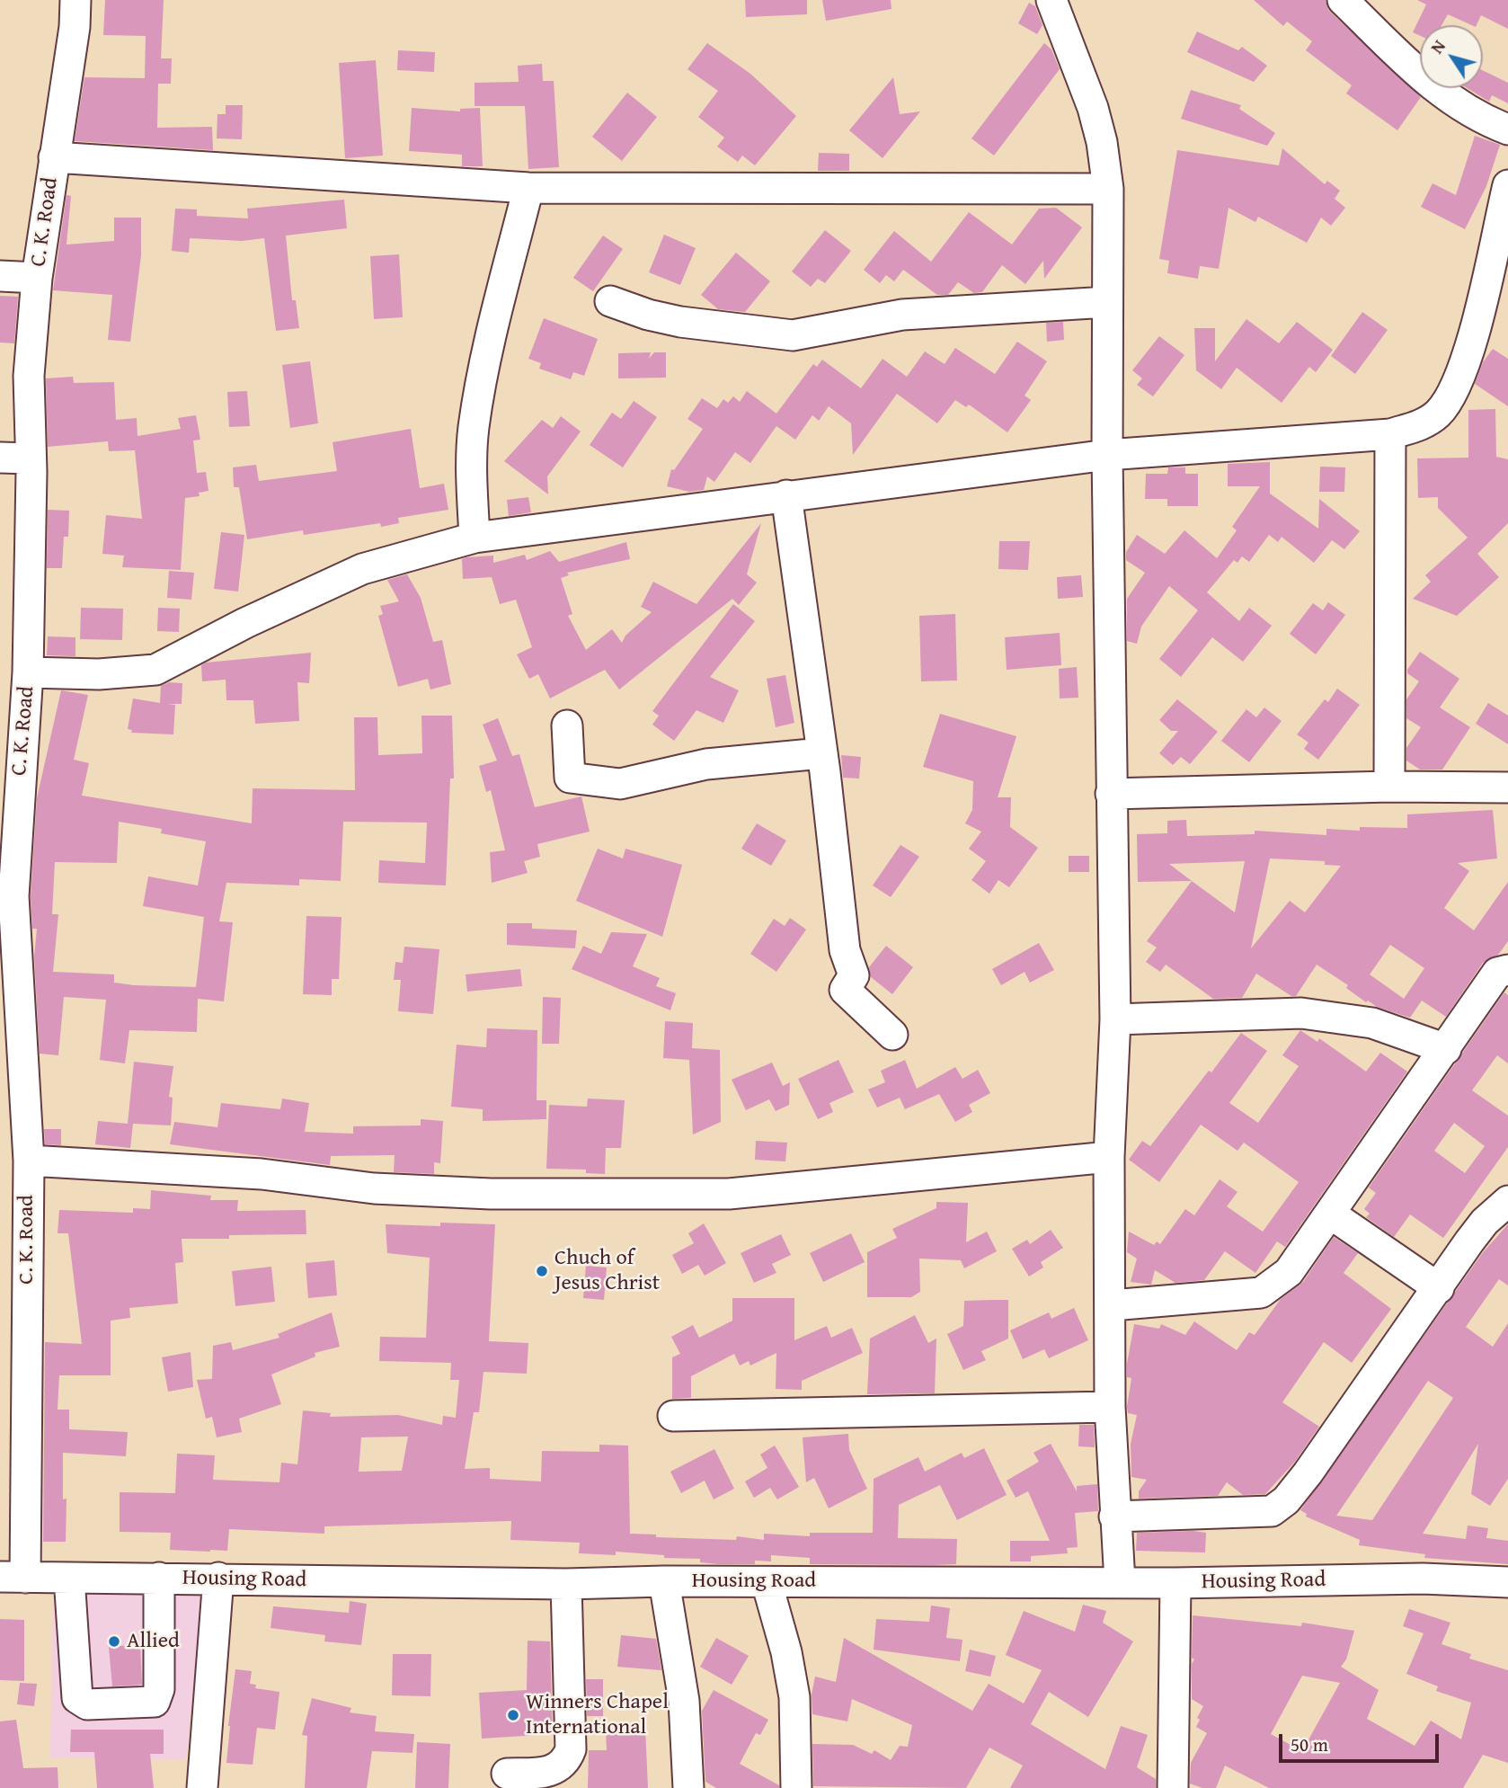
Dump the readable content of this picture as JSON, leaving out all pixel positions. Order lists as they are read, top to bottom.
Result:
{
  "streets": {
    "street": ["C. K. Road", "Housing Road"]
  },
  "crossings": [
    ["C. K. Road", "Housing Road"]
  ],
  "places": ["Chuch of Jesus Christ", "Allied", "Winners Chapel International"],
  "scale_bar": "50 m",
  "north": "top left"
}
